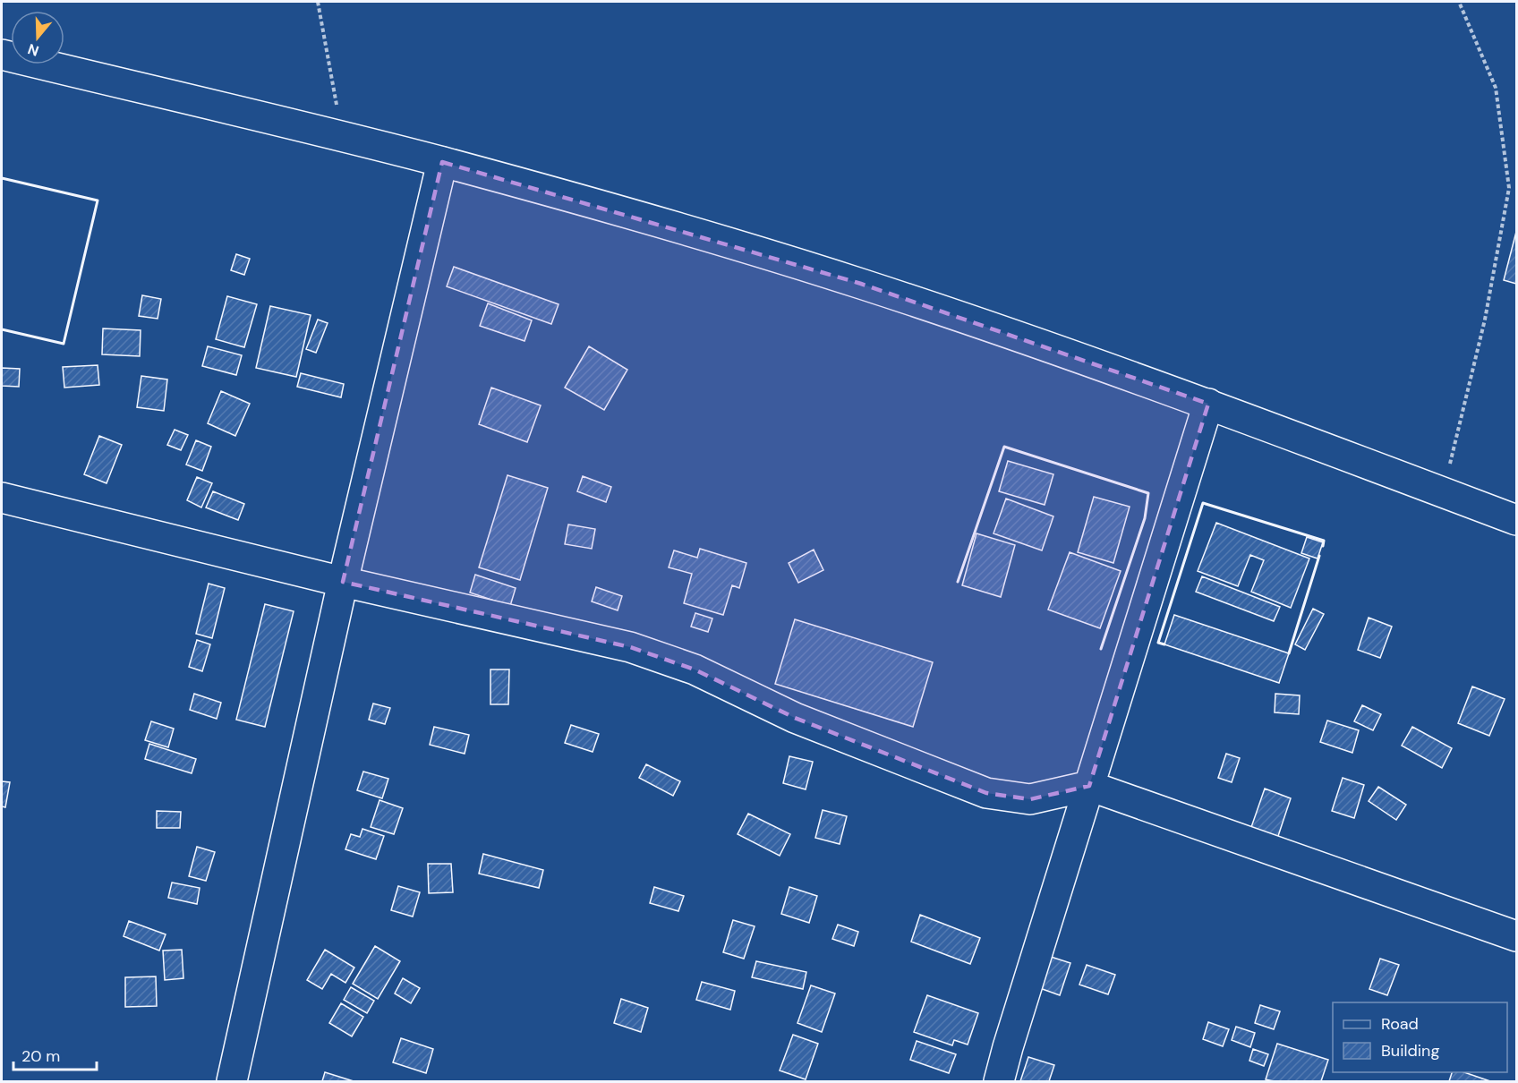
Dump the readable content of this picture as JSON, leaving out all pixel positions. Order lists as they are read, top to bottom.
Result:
{
  "legend": ["Road", "Building"],
  "scale_bar": "20 m",
  "north": "bottom"
}
